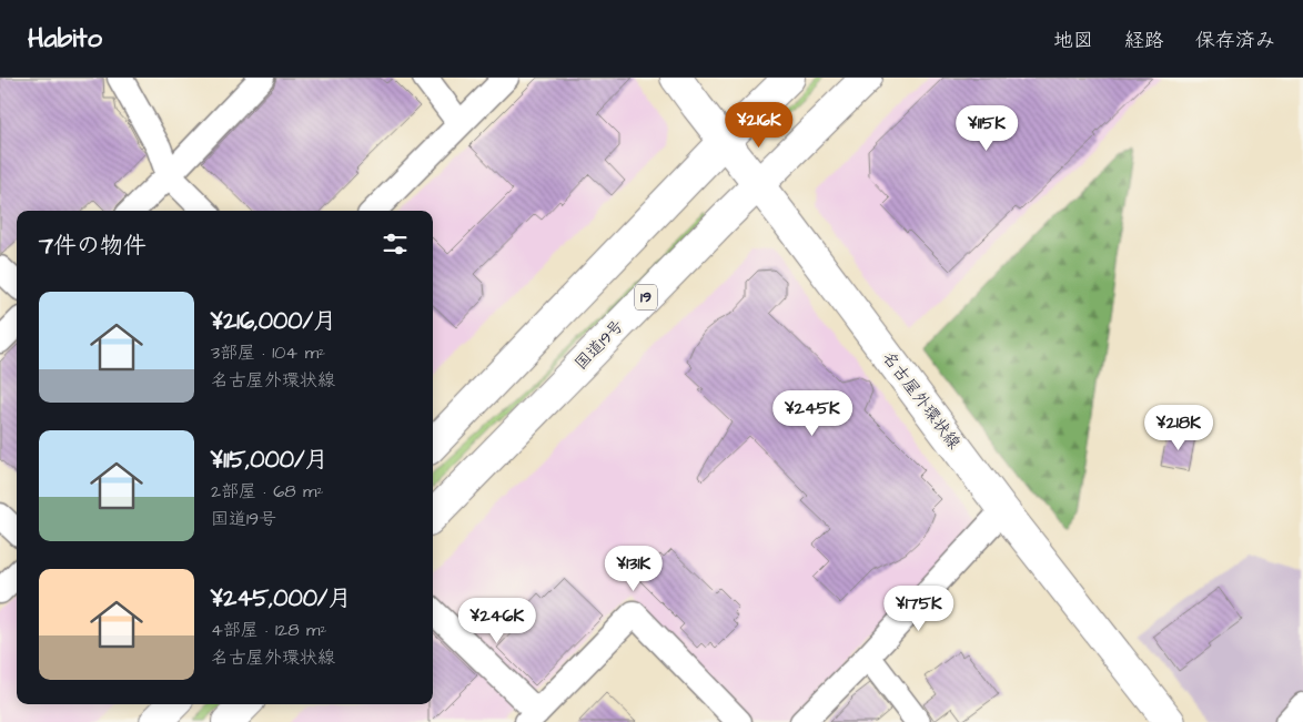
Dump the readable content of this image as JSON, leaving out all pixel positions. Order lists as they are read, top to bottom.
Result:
{
  "streets": {
    "main road": ["19", "国道19号", "名古屋外環状線"]
  },
  "crossings": [
    ["国道19号", "名古屋外環状線"]
  ],
  "page": {
    "header": "Habito",
    "nav": ["地図", "経路", "保存済み"],
    "price": [
      "¥216K",
      "¥115K",
      "¥245K",
      "¥218K",
      "¥131K",
      "¥175K",
      "¥246K"
    ],
    "heading": "7件の物件",
    "list": [
      {
        "name": "¥216,000/月",
        "note": "3部屋 · 104 m² · 名古屋外環状線"
      },
      {
        "name": "¥115,000/月",
        "note": "2部屋 · 68 m² · 国道19号"
      },
      {
        "name": "¥245,000/月",
        "note": "4部屋 · 128 m² · 名古屋外環状線"
      }
    ]
  }
}
